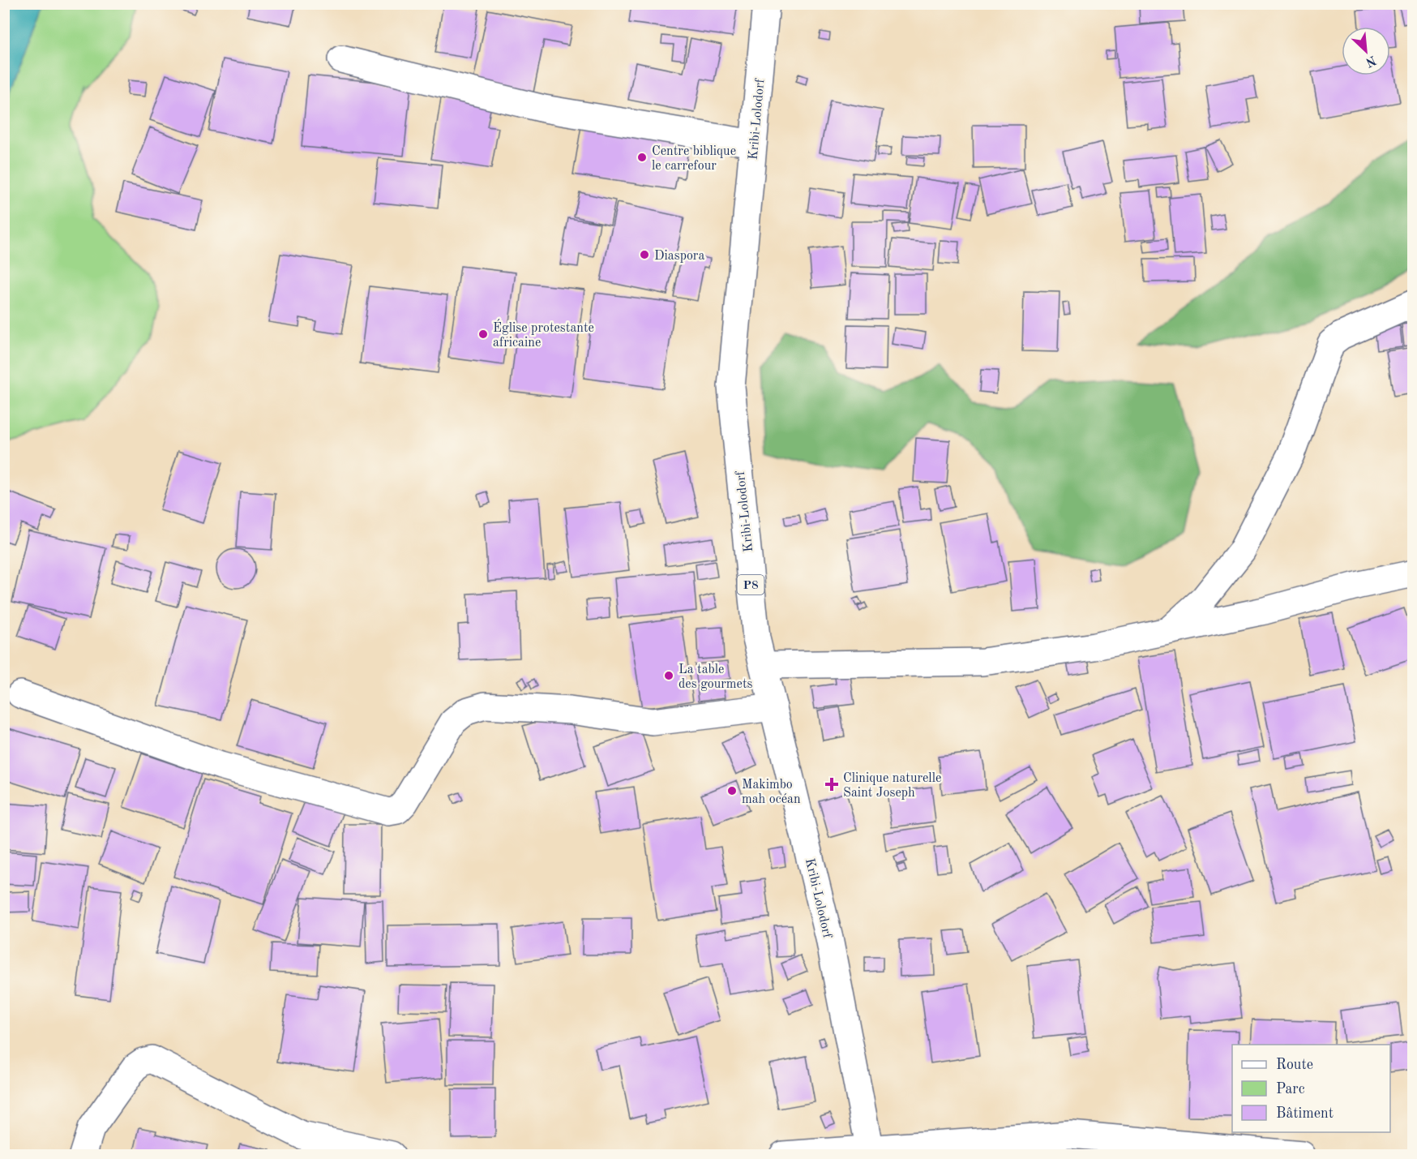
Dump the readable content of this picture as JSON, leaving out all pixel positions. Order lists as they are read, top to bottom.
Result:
{
  "streets": {
    "street": ["Kribi-Lolodorf", "P8"]
  },
  "places": {
    "other": [
      "Centre biblique le carrefour",
      "Diaspora",
      "Église protestante africaine",
      "La table des gourmets",
      "Makimbo mah océan"
    ],
    "health": ["Clinique naturelle Saint Joseph"]
  },
  "legend": ["Route", "Parc", "Bâtiment"],
  "north": "bottom right"
}
